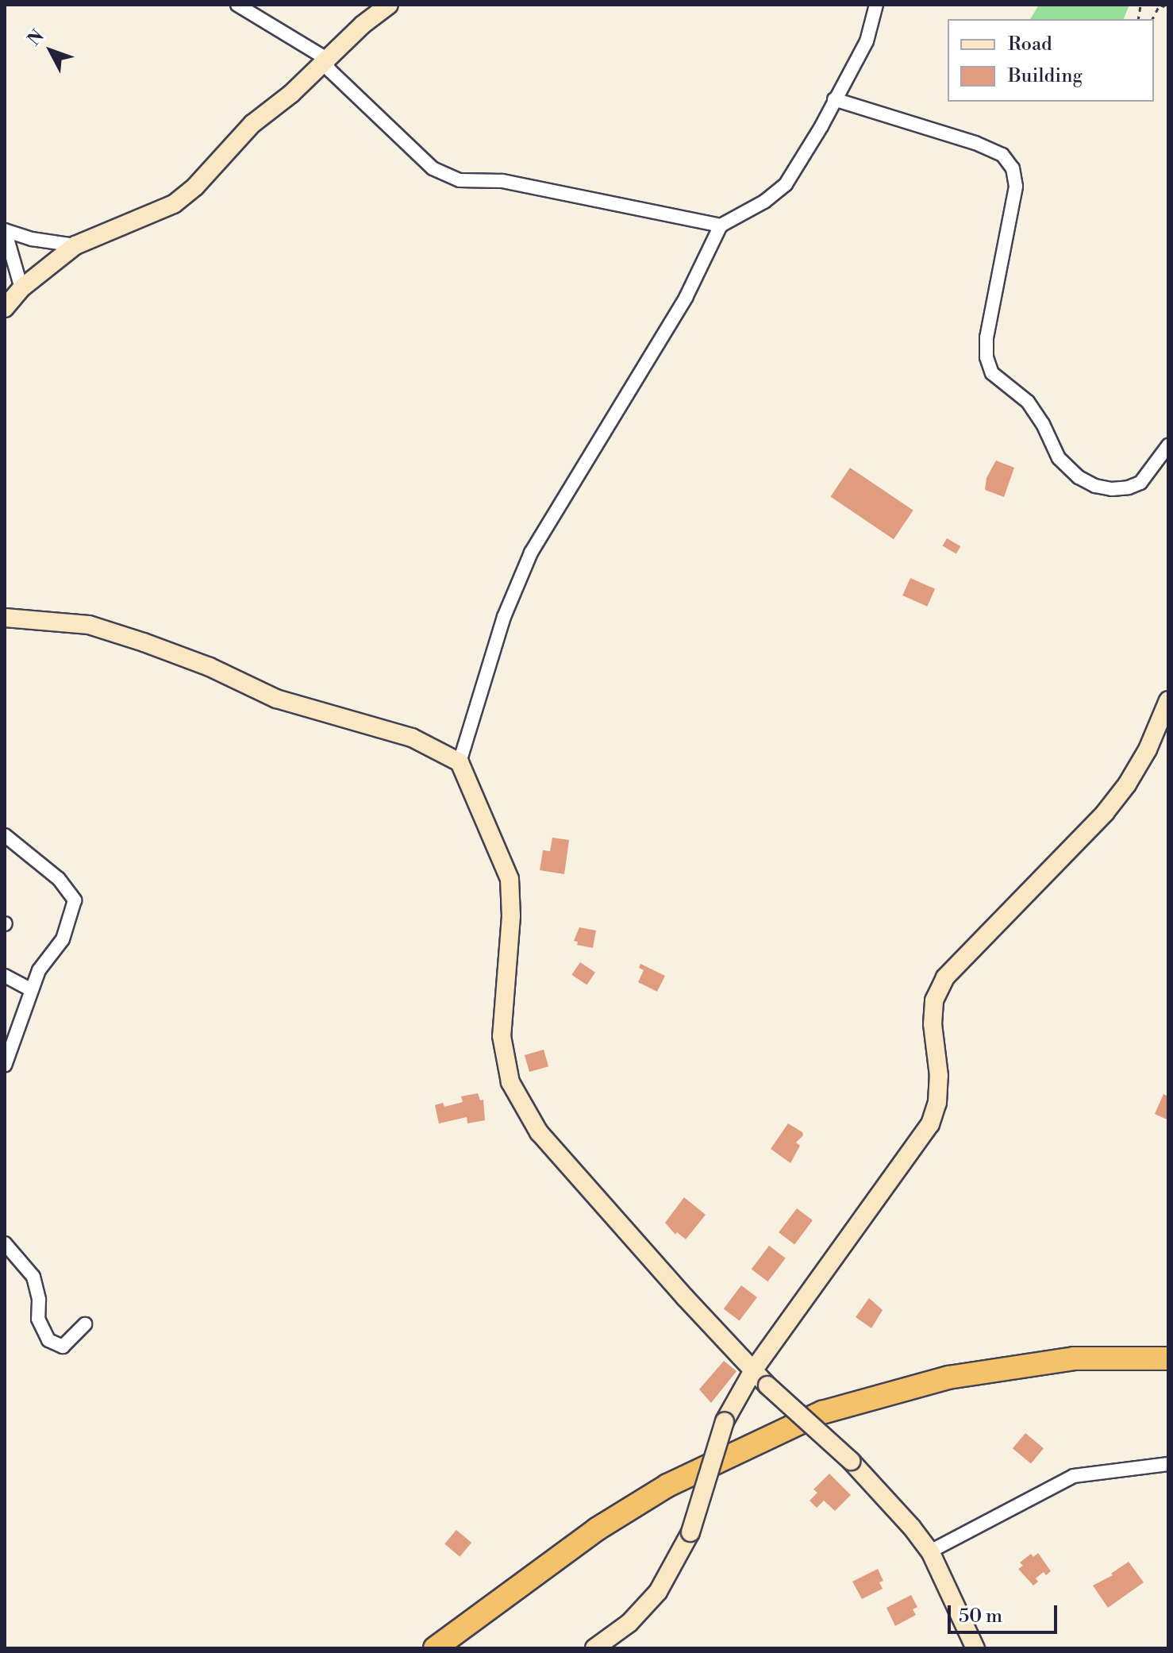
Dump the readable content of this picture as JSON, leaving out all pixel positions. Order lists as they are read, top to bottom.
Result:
{
  "legend": ["Road", "Building"],
  "scale_bar": "50 m",
  "north": "top left"
}
